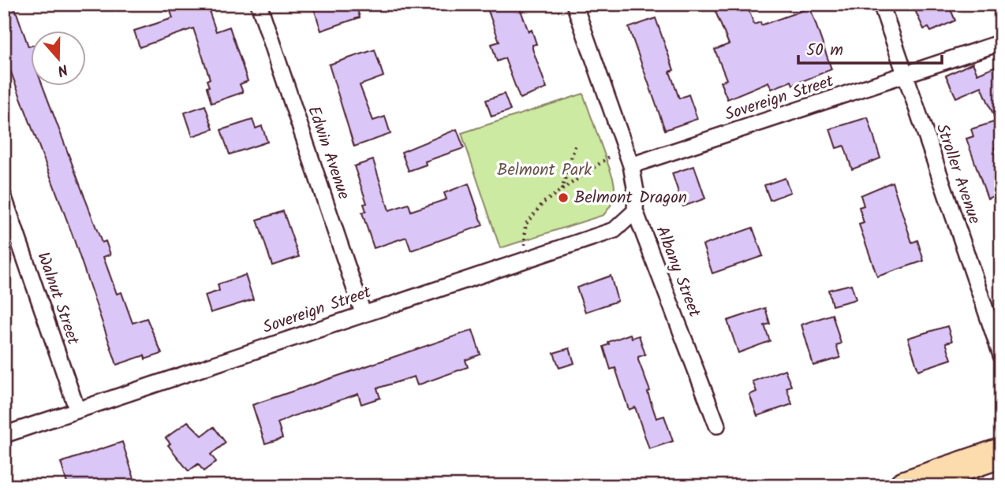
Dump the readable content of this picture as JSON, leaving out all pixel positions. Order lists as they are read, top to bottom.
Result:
{
  "streets": {
    "street": [
      "Sovereign Street",
      "Edwin Avenue",
      "Stroller Avenue",
      "Albany Street",
      "Walnut Street"
    ]
  },
  "crossings": [
    ["Sovereign Street", "Edwin Avenue"],
    ["Sovereign Street", "Stroller Avenue"],
    ["Sovereign Street", "Albany Street"],
    ["Sovereign Street", "Walnut Street"]
  ],
  "parks": ["Belmont Park"],
  "places": ["Belmont Dragon"],
  "scale_bar": "50 m",
  "north": "bottom"
}
